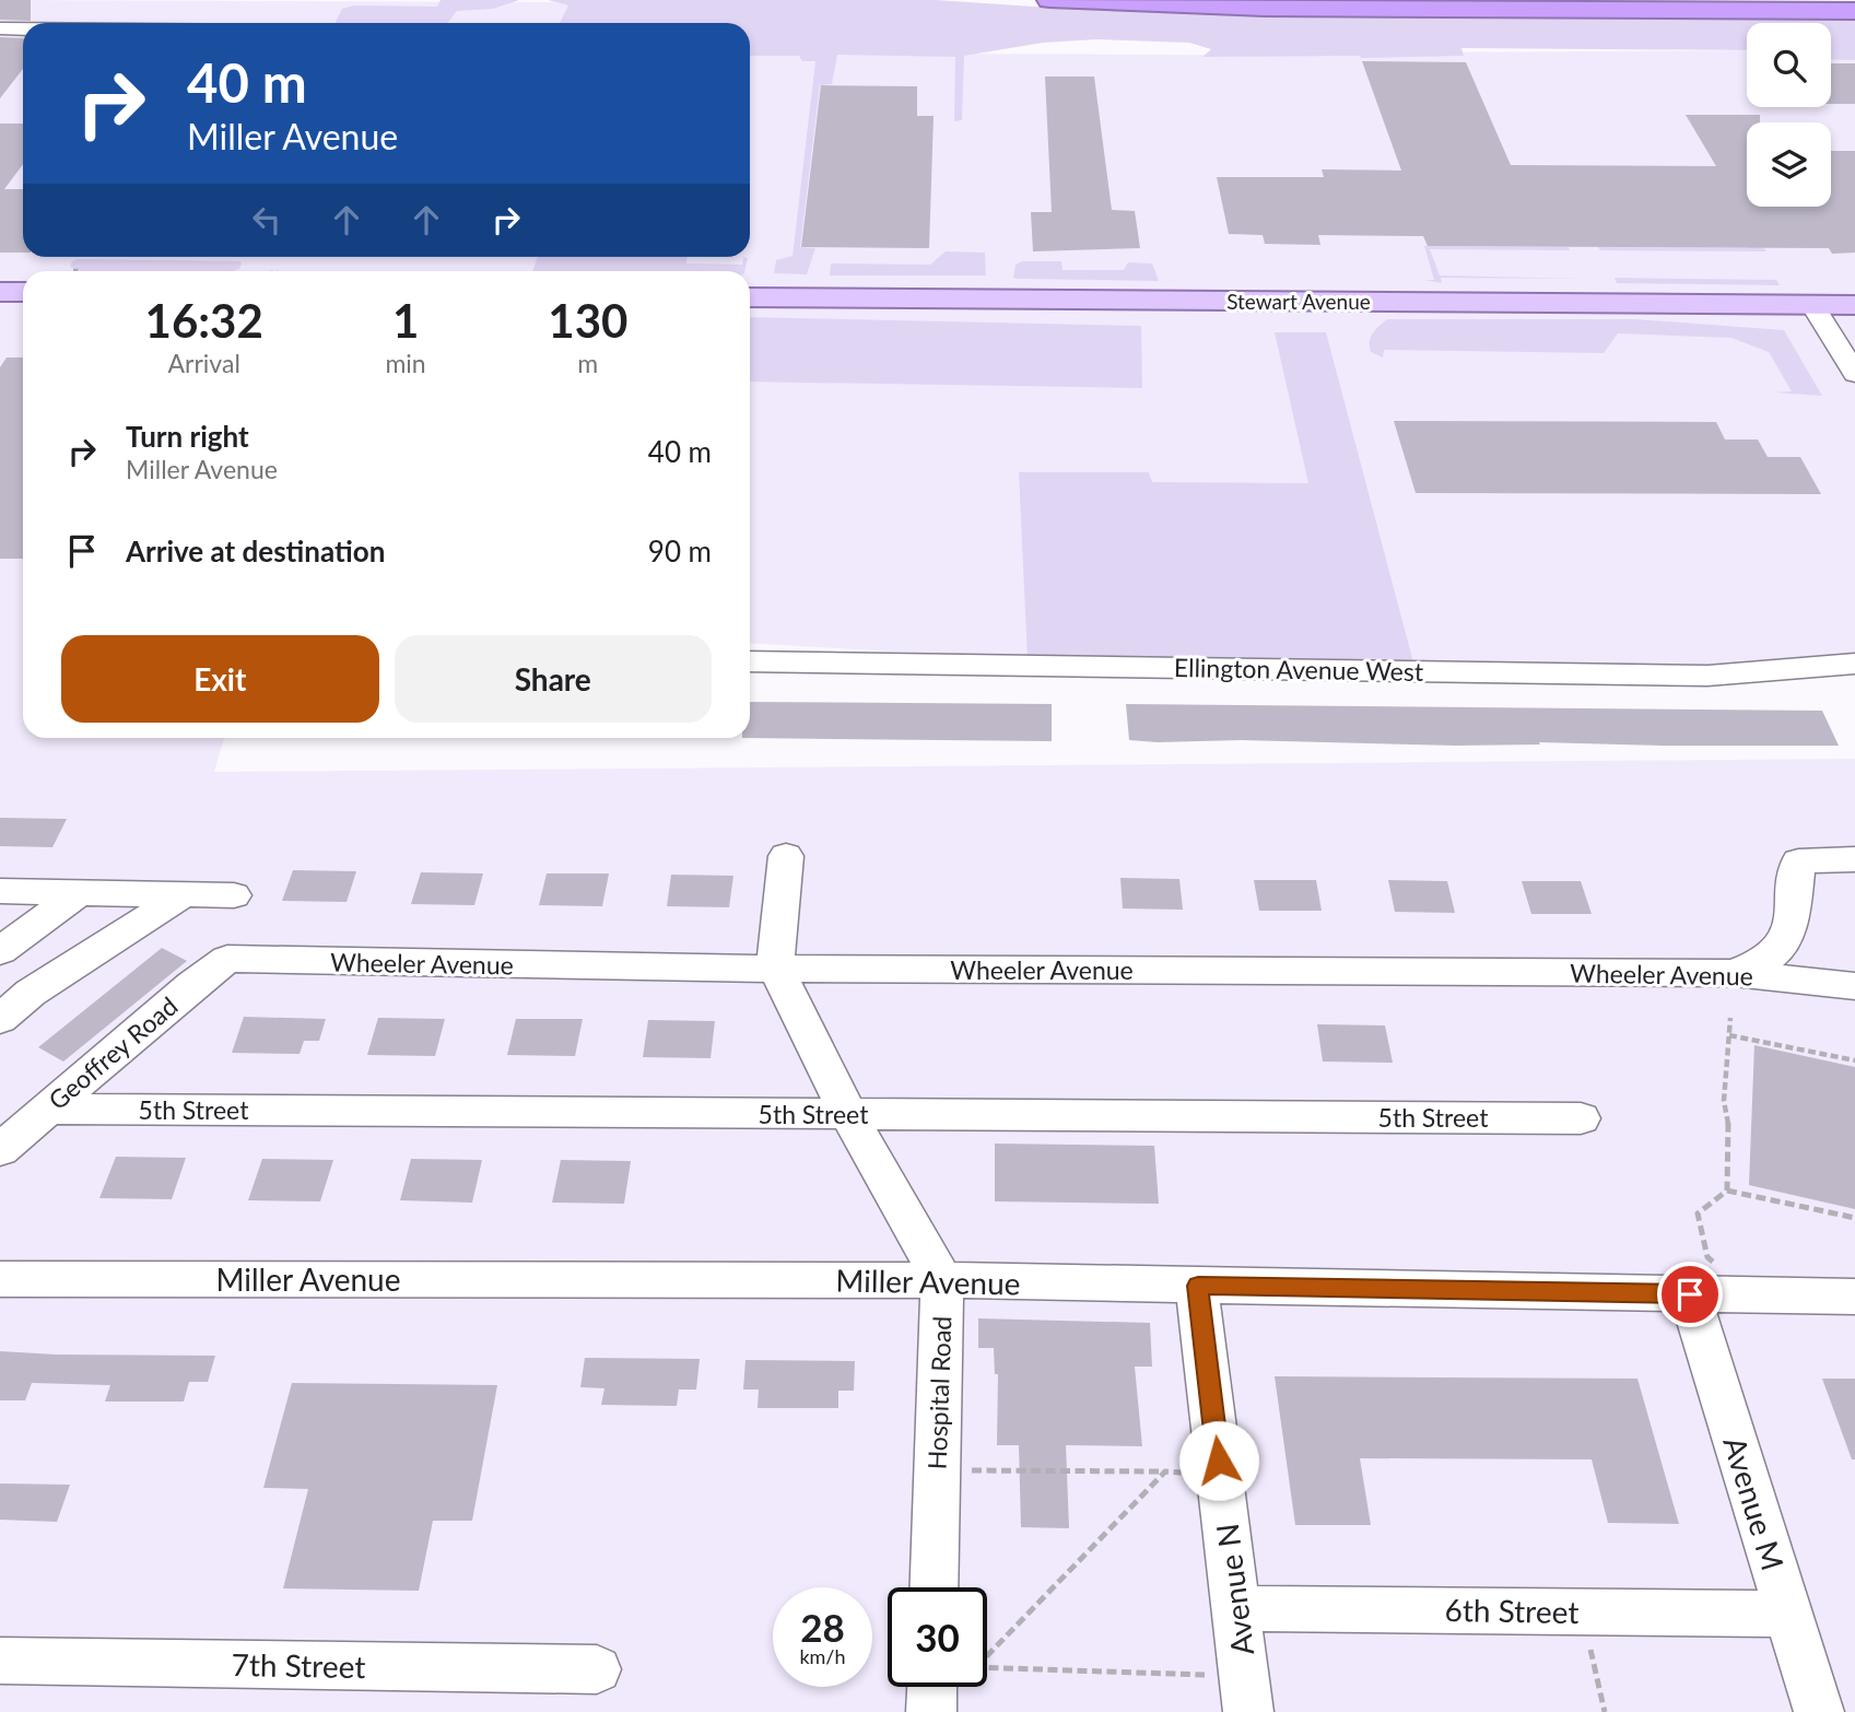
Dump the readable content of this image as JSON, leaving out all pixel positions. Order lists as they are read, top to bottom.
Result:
{
  "streets": {
    "main road": ["Stewart Avenue"],
    "street": [
      "Ellington Avenue West",
      "Wheeler Avenue",
      "Geoffrey Road",
      "5th Street",
      "Miller Avenue",
      "Hospital Road",
      "Avenue M",
      "Avenue N",
      "6th Street",
      "7th Street"
    ]
  },
  "crossings": [
    ["Wheeler Avenue", "Geoffrey Road"],
    ["Wheeler Avenue", "Hospital Road"],
    ["Geoffrey Road", "5th Street"],
    ["5th Street", "Hospital Road"],
    ["Miller Avenue", "Hospital Road"],
    ["Miller Avenue", "Avenue M"],
    ["Miller Avenue", "Avenue N"],
    ["Avenue M", "6th Street"],
    ["Avenue N", "6th Street"]
  ],
  "page": {
    "turn": ["40 m", "Miller Avenue"],
    "eta": [
      "16:32",
      "Arrival",
      "1",
      "min",
      "130",
      "m"
    ],
    "list": [
      {
        "name": "Turn right",
        "note": "Miller Avenue",
        "value": "40 m"
      },
      {
        "name": "Arrive at destination",
        "value": "90 m"
      }
    ],
    "buttons": ["Exit", "Share"],
    "speed": "28 km/h",
    "limit": "30"
  }
}
